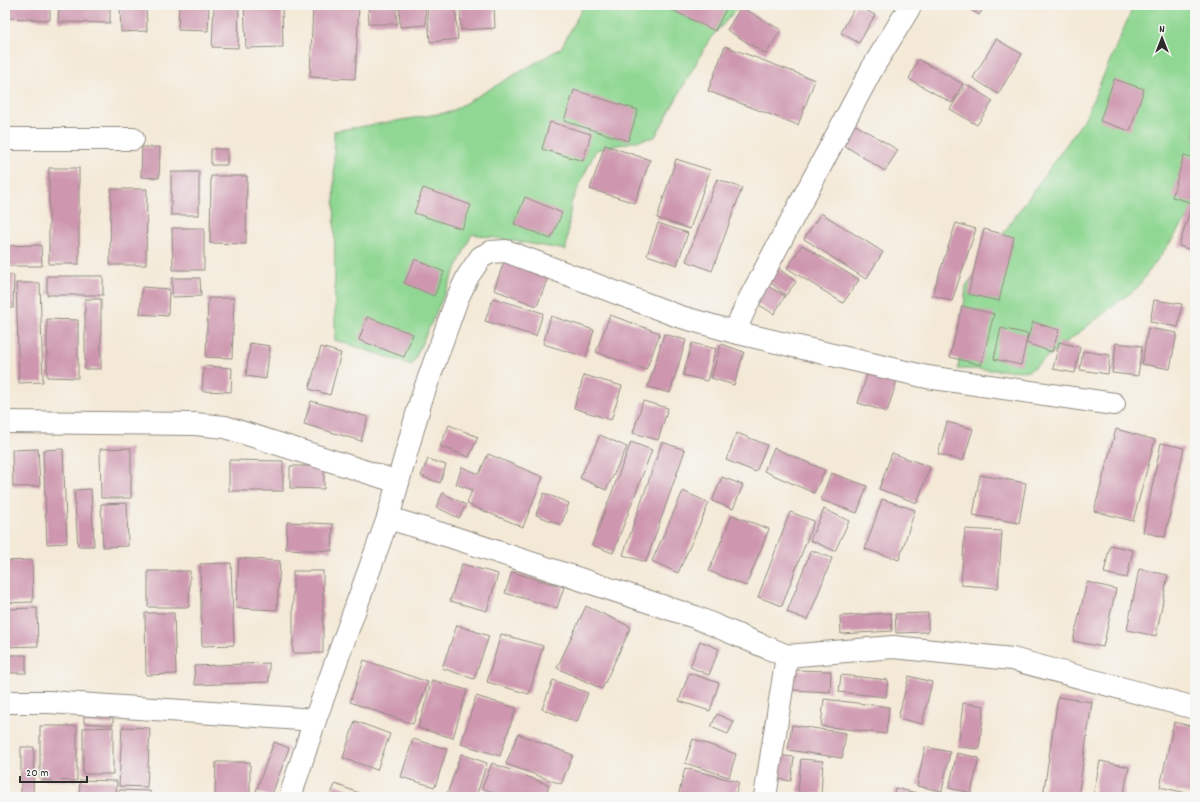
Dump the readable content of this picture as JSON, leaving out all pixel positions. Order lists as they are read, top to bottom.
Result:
{
  "scale_bar": "20 m",
  "north": "top"
}
